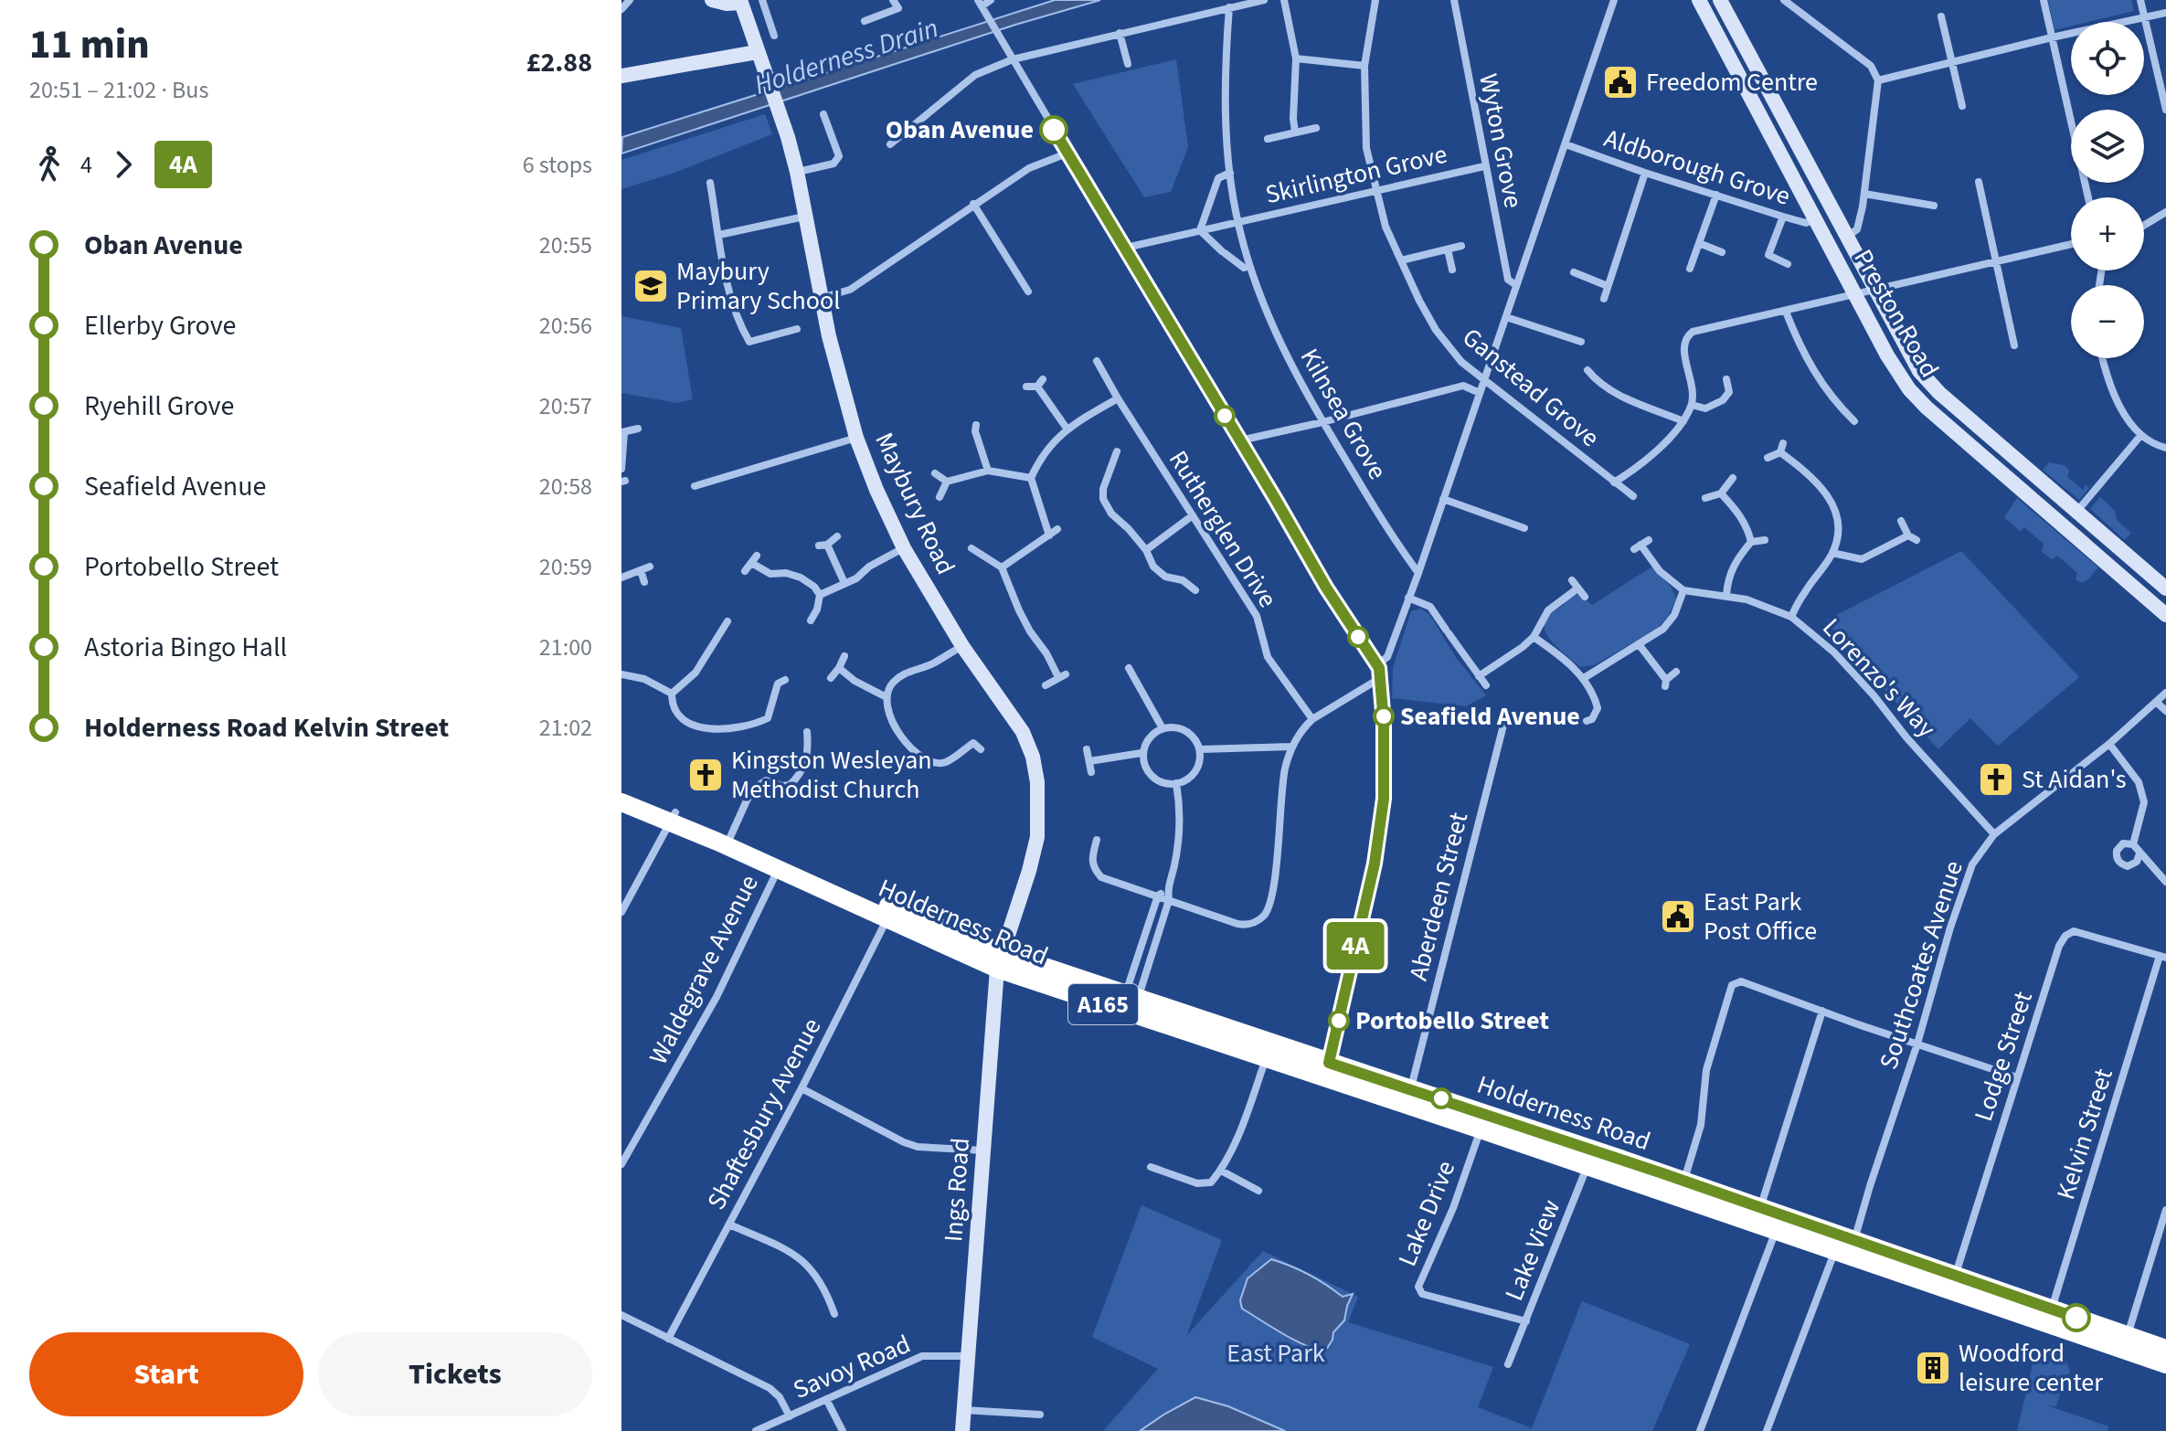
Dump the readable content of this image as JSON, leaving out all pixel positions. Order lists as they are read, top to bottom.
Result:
{
  "streets": {
    "highway": ["Holderness Road", "A165"],
    "street": [
      "Wyton Grove",
      "Aldborough Grove",
      "Skirlington Grove",
      "Preston Road",
      "Ganstead Grove",
      "Kilnsea Grove",
      "Maybury Road",
      "Rutherglen Drive",
      "Lorenzo's Way",
      "Aberdeen Street",
      "Southcoates Avenue",
      "Waldegrave Avenue",
      "Lodge Street",
      "Shaftesbury Avenue",
      "Kelvin Street",
      "Ings Road",
      "Lake Drive",
      "Lake View",
      "Savoy Road"
    ]
  },
  "crossings": [
    ["Wyton Grove", "Skirlington Grove"],
    ["Aldborough Grove", "Preston Road"],
    ["Skirlington Grove", "Ganstead Grove"],
    ["Skirlington Grove", "Kilnsea Grove"],
    ["Maybury Road", "Holderness Road"],
    ["Maybury Road", "Ings Road"],
    ["Lorenzo's Way", "Southcoates Avenue"],
    ["Aberdeen Street", "Holderness Road"],
    ["Holderness Road", "Southcoates Avenue"],
    ["Holderness Road", "Waldegrave Avenue"],
    ["Holderness Road", "Lodge Street"],
    ["Holderness Road", "Shaftesbury Avenue"],
    ["Holderness Road", "Kelvin Street"],
    ["Holderness Road", "Ings Road"],
    ["Holderness Road", "Lake Drive"],
    ["Holderness Road", "Lake View"],
    ["Lodge Street", "Kelvin Street"],
    ["Ings Road", "Savoy Road"],
    ["Lake Drive", "Lake View"]
  ],
  "water": ["Holderness Drain"],
  "parks": ["East Park"],
  "places": {
    "public building": ["Freedom Centre", "East Park Post Office"],
    "other": ["Oban Avenue", "Seafield Avenue", "Portobello Street"],
    "school or university": ["Maybury Primary School"],
    "church": ["Kingston Wesleyan Methodist Church", "St Aidan's"],
    "building": ["Woodford leisure center"]
  },
  "lines": ["bus line 4A"],
  "page": {
    "heading": ["11 min", "20:51 – 21:02 · Bus", "£2.88"],
    "on_map": "4A",
    "map_buttons": ["+", "−"],
    "legs": ["4", "4A", "6 stops"],
    "list": [
      {
        "name": "Oban Avenue",
        "value": "20:55"
      },
      {
        "name": "Ellerby Grove",
        "value": "20:56"
      },
      {
        "name": "Ryehill Grove",
        "value": "20:57"
      },
      {
        "name": "Seafield Avenue",
        "value": "20:58"
      },
      {
        "name": "Portobello Street",
        "value": "20:59"
      },
      {
        "name": "Astoria Bingo Hall",
        "value": "21:00"
      },
      {
        "name": "Holderness Road Kelvin Street",
        "value": "21:02"
      }
    ],
    "buttons": ["Start", "Tickets"]
  }
}
